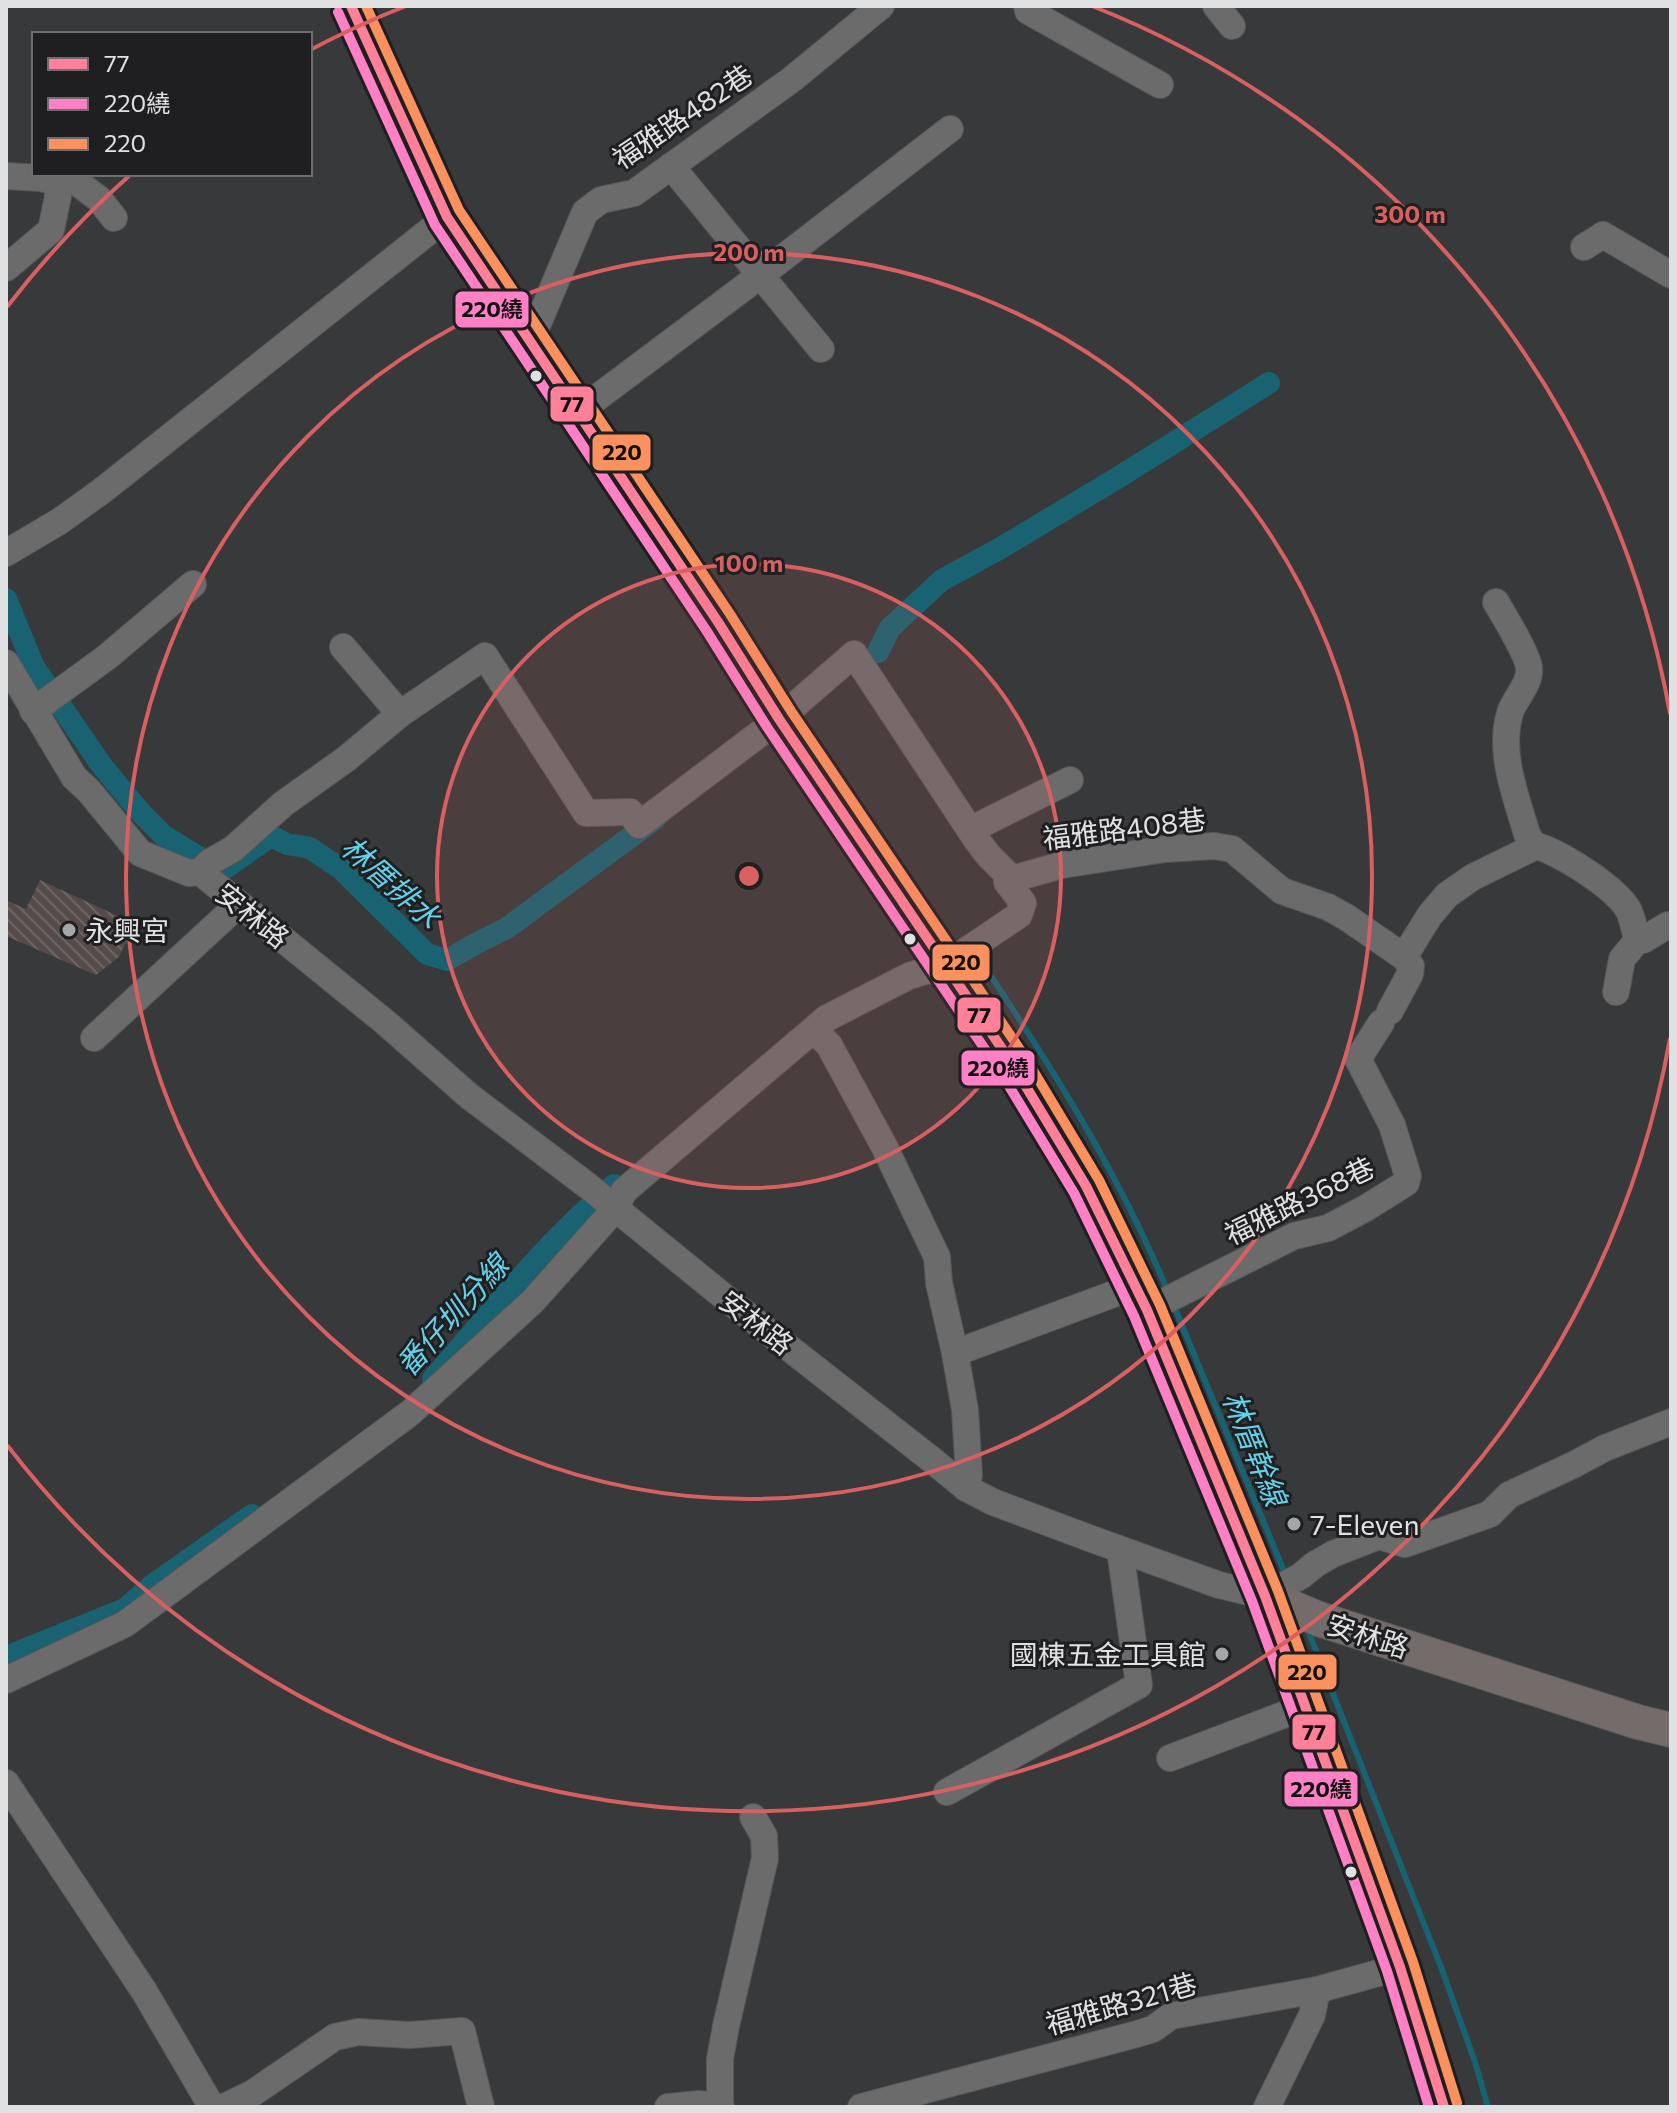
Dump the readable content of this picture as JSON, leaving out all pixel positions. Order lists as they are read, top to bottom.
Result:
{
  "streets": {
    "main road": ["安林路"],
    "street": [
      "福雅路482巷",
      "福雅路408巷",
      "福雅路368巷",
      "福雅路321巷"
    ]
  },
  "crossings": [
    ["福雅路408巷", "安林路"],
    ["福雅路408巷", "福雅路368巷"]
  ],
  "water": ["林厝排水", "番仔圳分線", "林厝幹線"],
  "places": ["永興宮", "7-Eleven", "國棟五金工具館"],
  "lines": ["transit line 77", "transit line 220", "transit line 220繞"],
  "legend": ["77", "220繞", "220"],
  "rings": ["300 m", "200 m", "100 m"]
}
